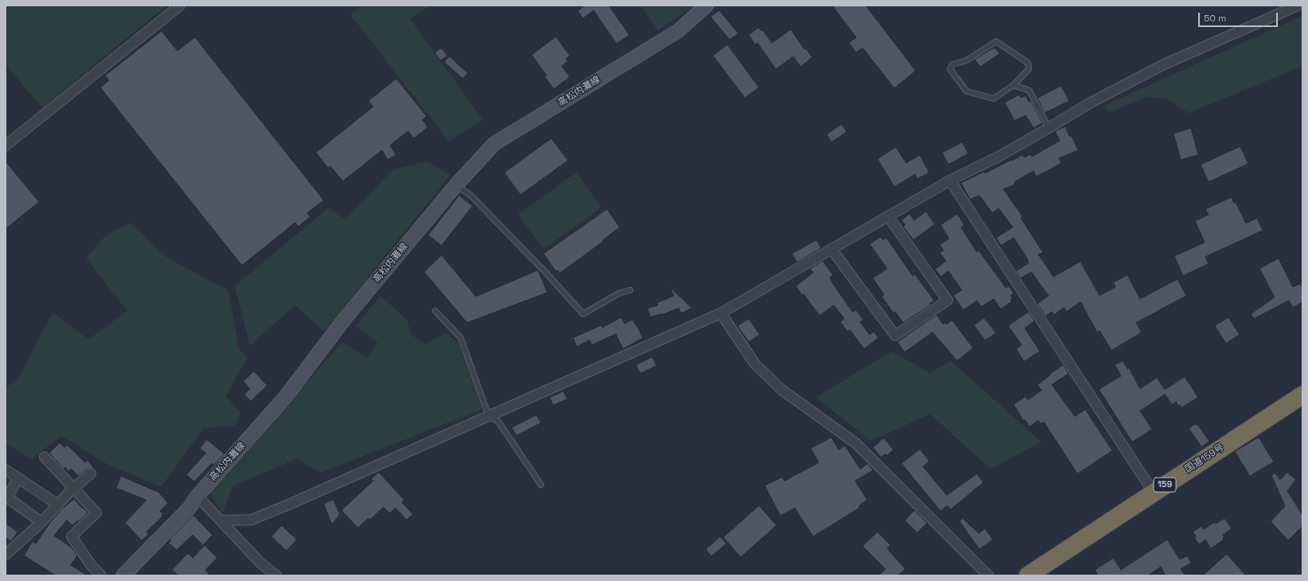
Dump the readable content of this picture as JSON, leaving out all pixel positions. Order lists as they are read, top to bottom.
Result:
{
  "streets": {
    "highway": ["国道159号", "159"],
    "main road": ["高松内灘線"]
  },
  "scale_bar": "50 m"
}
